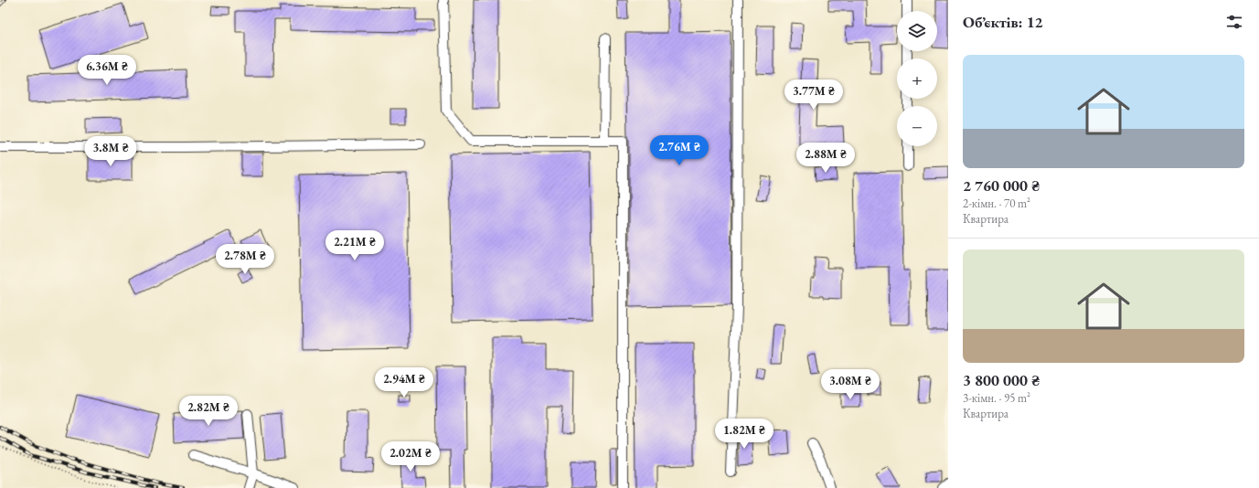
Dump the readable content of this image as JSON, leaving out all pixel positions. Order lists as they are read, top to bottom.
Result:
{
  "page": {
    "heading": "Об’єктів: 12",
    "map_buttons": ["+", "−"],
    "list": [
      {
        "name": "2 760 000 ₴",
        "note": "2-кімн. · 70 m² · Квартира"
      },
      {
        "name": "3 800 000 ₴",
        "note": "3-кімн. · 95 m² · Квартира"
      }
    ],
    "price": [
      "6.36M ₴",
      "3.77M ₴",
      "2.76M ₴",
      "3.8M ₴",
      "2.88M ₴",
      "2.21M ₴",
      "2.78M ₴",
      "2.94M ₴",
      "3.08M ₴",
      "2.82M ₴",
      "1.82M ₴",
      "2.02M ₴"
    ]
  }
}
